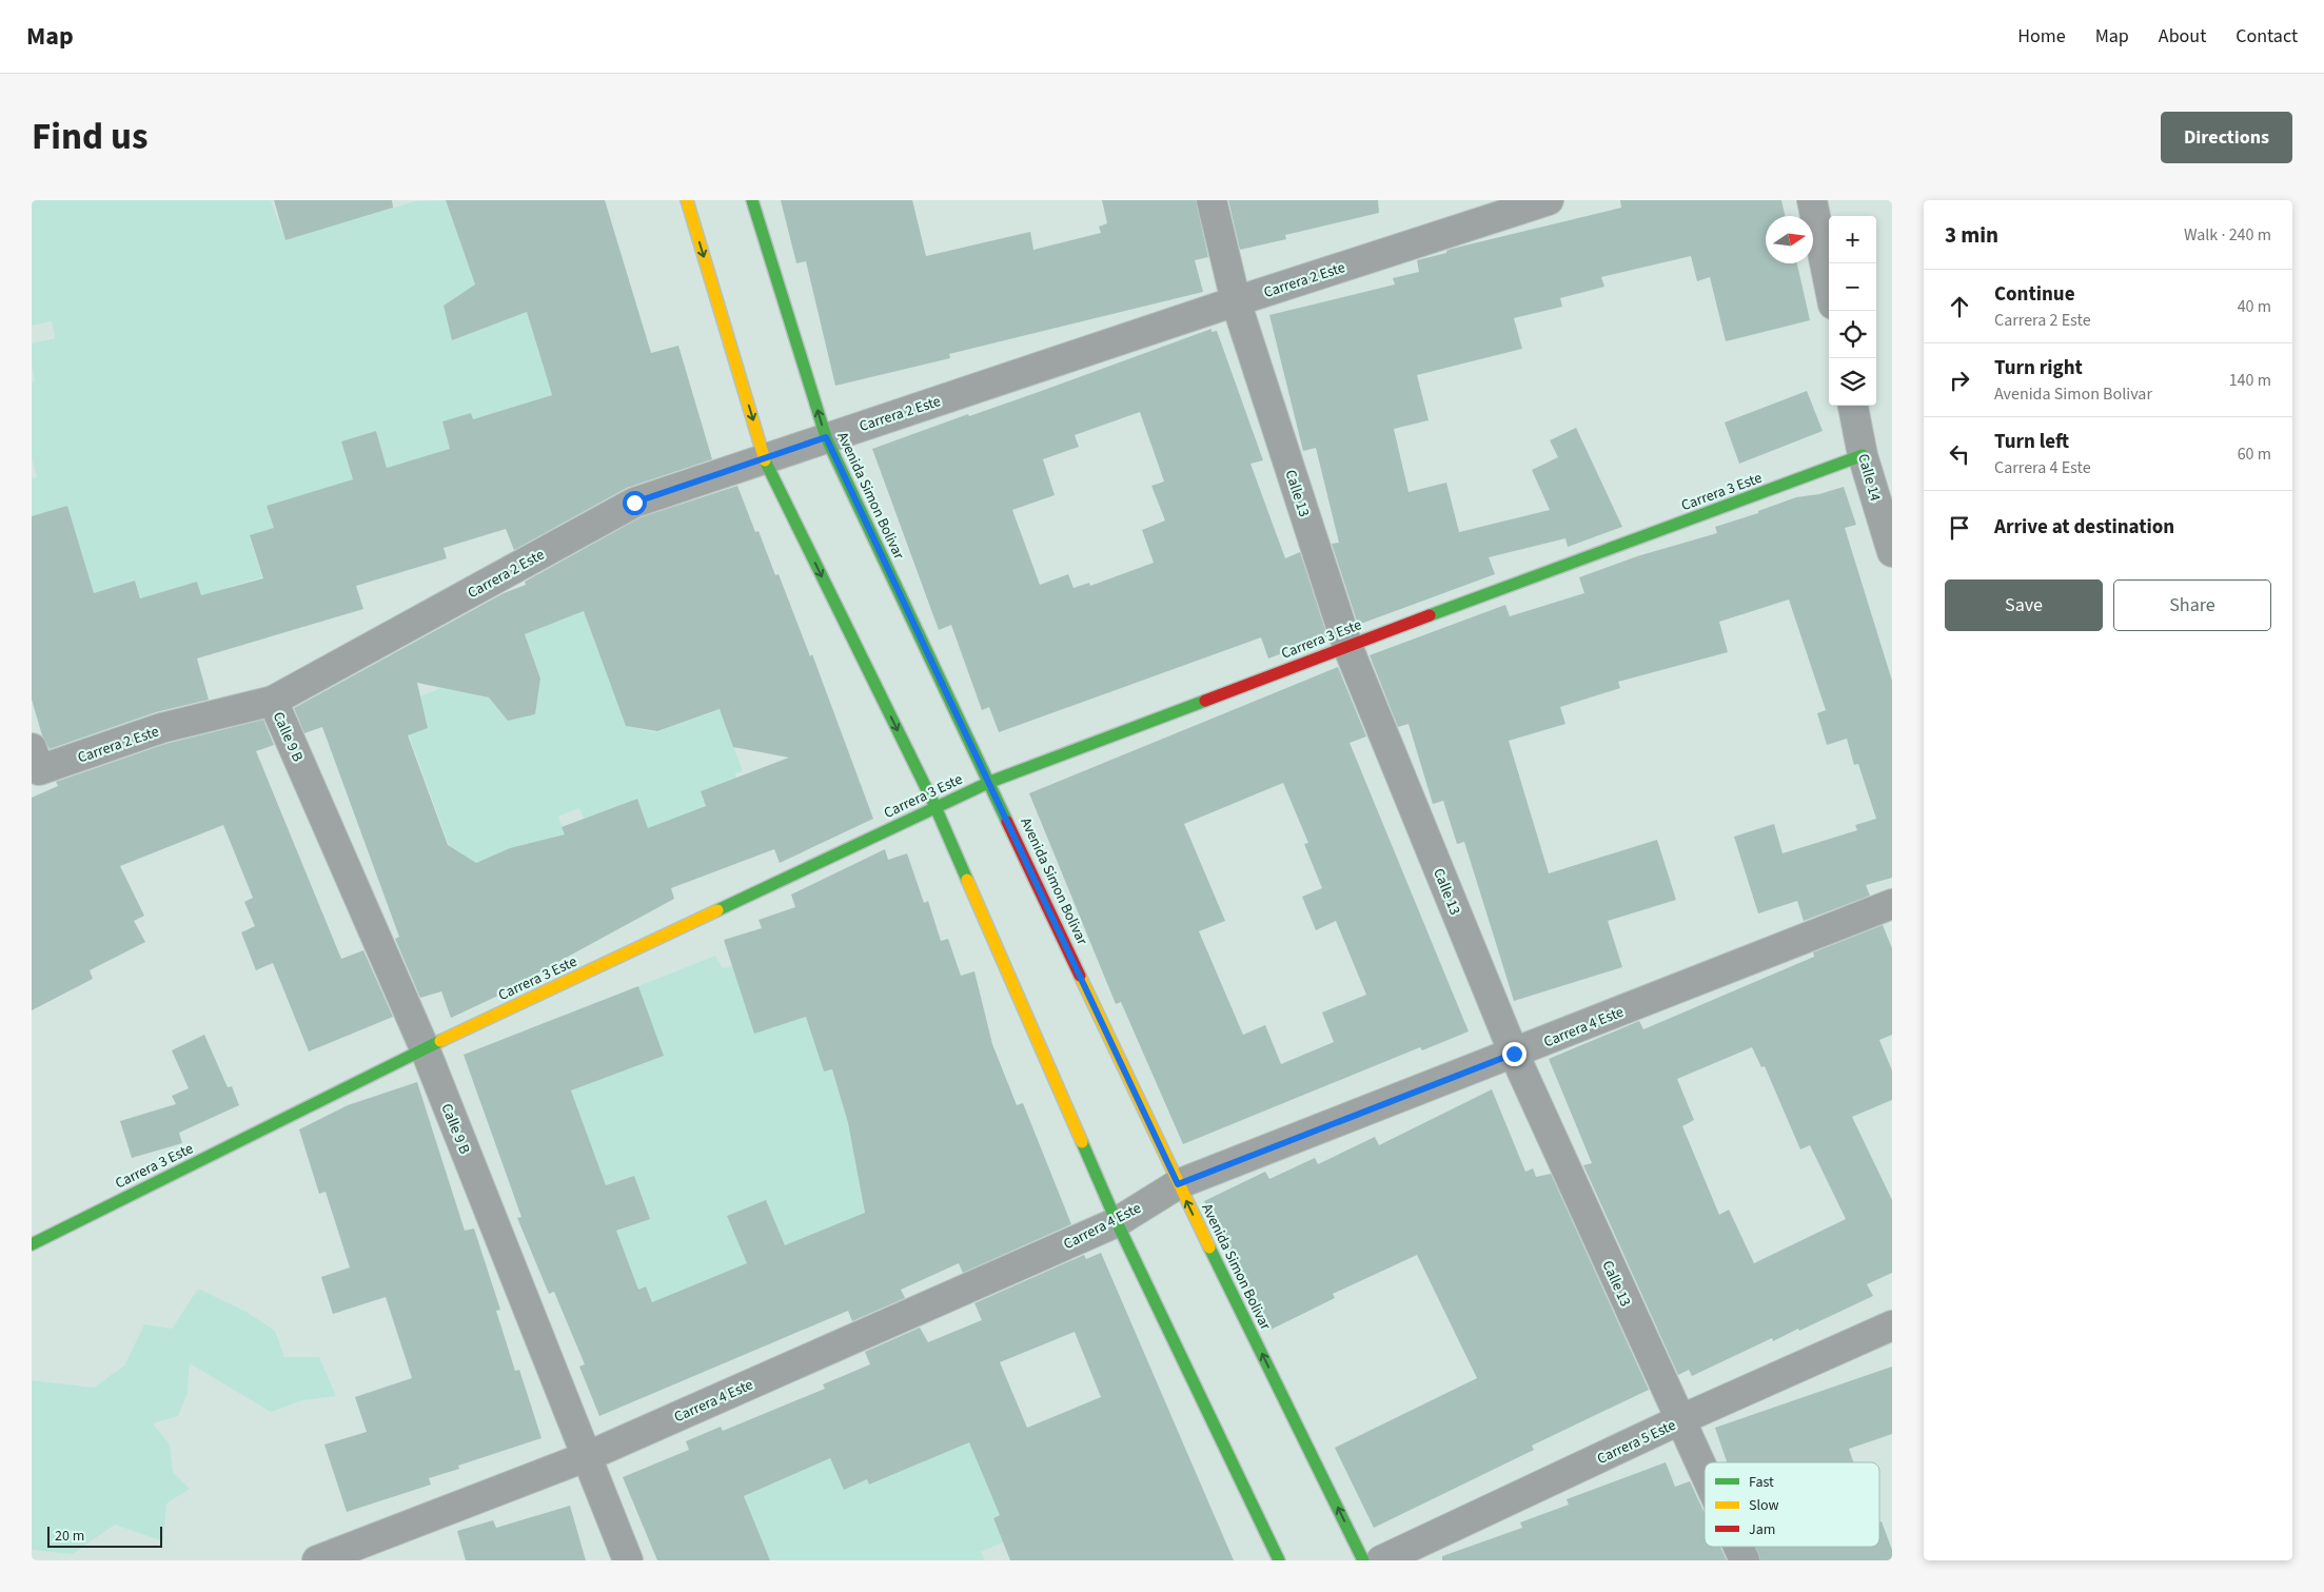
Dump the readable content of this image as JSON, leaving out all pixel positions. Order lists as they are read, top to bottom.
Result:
{
  "streets": {
    "main road": ["Carrera 3 Este", "Avenida Simon Bolivar"],
    "street": [
      "Carrera 2 Este",
      "Calle 14",
      "Calle 13",
      "Calle 9 B",
      "Carrera 4 Este",
      "Carrera 5 Este"
    ]
  },
  "crossings": [
    ["Carrera 2 Este", "Calle 13"],
    ["Carrera 2 Este", "Avenida Simon Bolivar"],
    ["Carrera 2 Este", "Calle 9 B"],
    ["Calle 14", "Carrera 3 Este"],
    ["Carrera 3 Este", "Calle 13"],
    ["Carrera 3 Este", "Avenida Simon Bolivar"],
    ["Carrera 3 Este", "Calle 9 B"],
    ["Calle 13", "Carrera 4 Este"],
    ["Calle 13", "Carrera 5 Este"],
    ["Avenida Simon Bolivar", "Carrera 4 Este"],
    ["Calle 9 B", "Carrera 4 Este"]
  ],
  "legend": ["Fast", "Slow", "Jam"],
  "scale_bar": "20 m",
  "north": "right",
  "page": {
    "header": "Map",
    "nav": [
      "Home",
      "Map",
      "About",
      "Contact"
    ],
    "title": "Find us",
    "buttons": [
      "Directions",
      ["Save", "Share"]
    ],
    "heading": ["3 min", "Walk · 240 m"],
    "map_buttons": ["+", "−"],
    "list": [
      ["Continue", "Carrera 2 Este", "40 m"],
      ["Turn right", "Avenida Simon Bolivar", "140 m"],
      ["Turn left", "Carrera 4 Este", "60 m"],
      "Arrive at destination"
    ],
    "scale": "20 m"
  }
}
